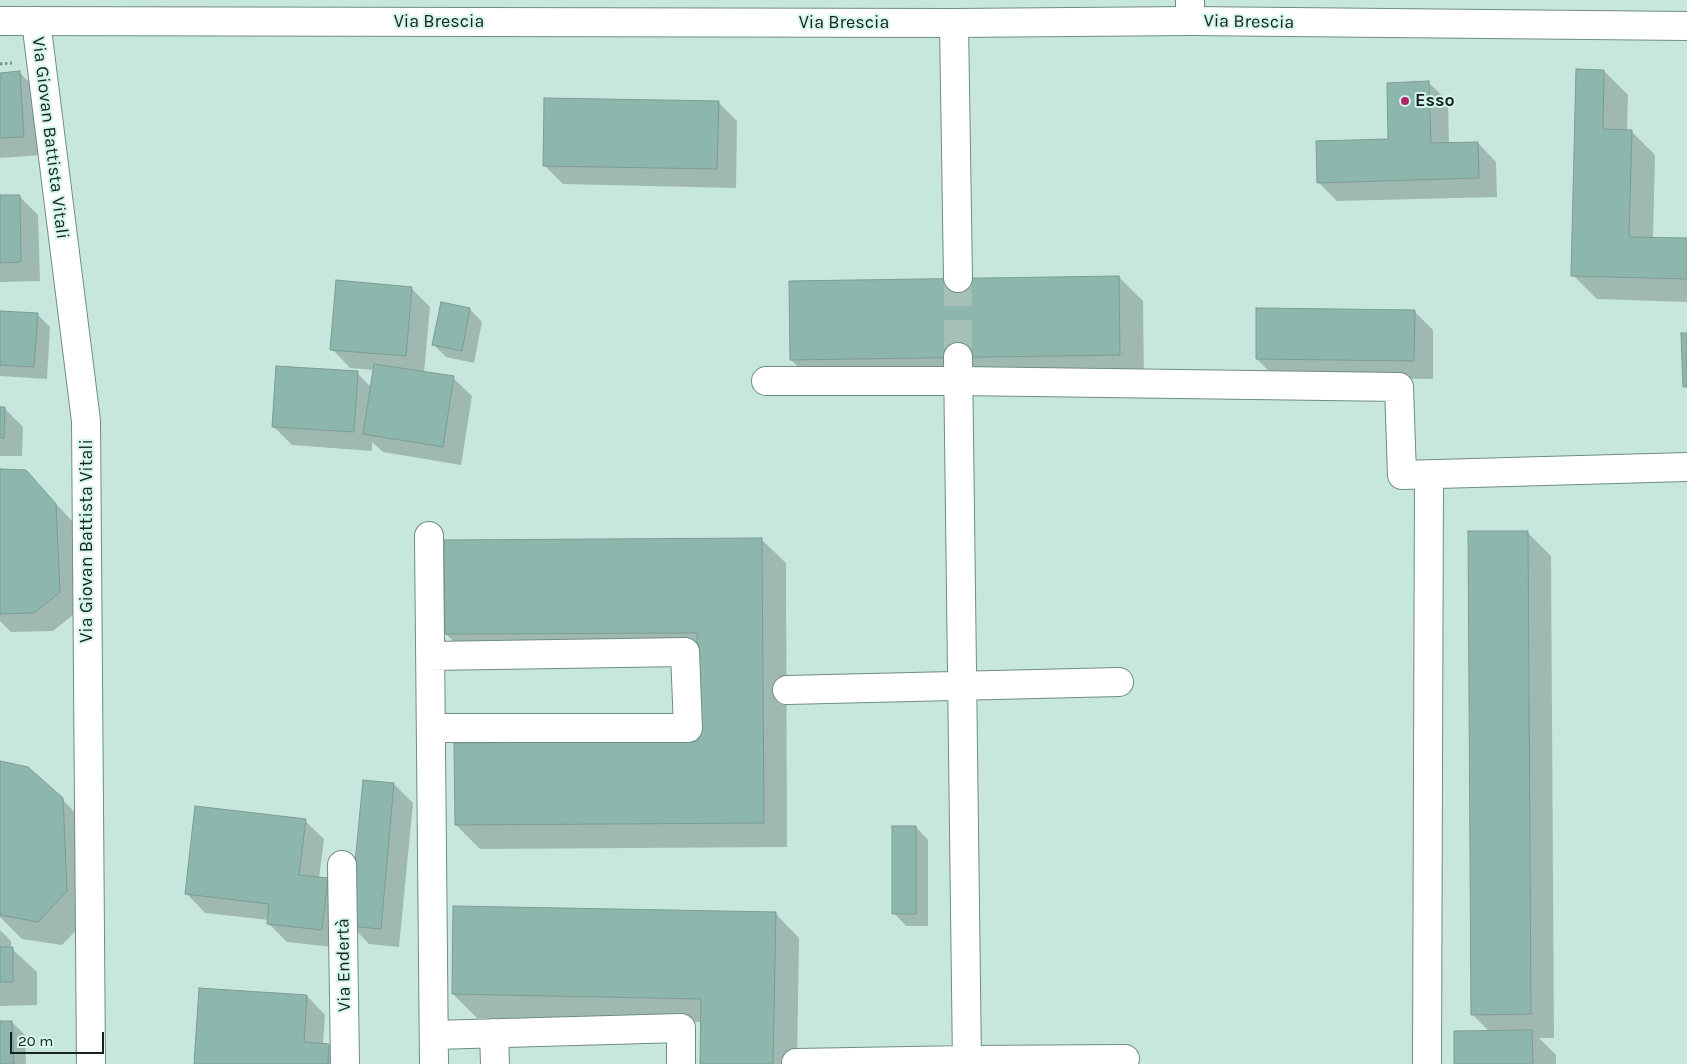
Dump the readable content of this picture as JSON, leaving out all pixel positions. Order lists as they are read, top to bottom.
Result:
{
  "streets": {
    "main road": ["Via Brescia", "Via Giovan Battista Vitali", "Via Endertà"]
  },
  "crossings": [
    ["Via Brescia", "Via Giovan Battista Vitali"]
  ],
  "places": ["Esso"],
  "scale_bar": "20 m"
}
